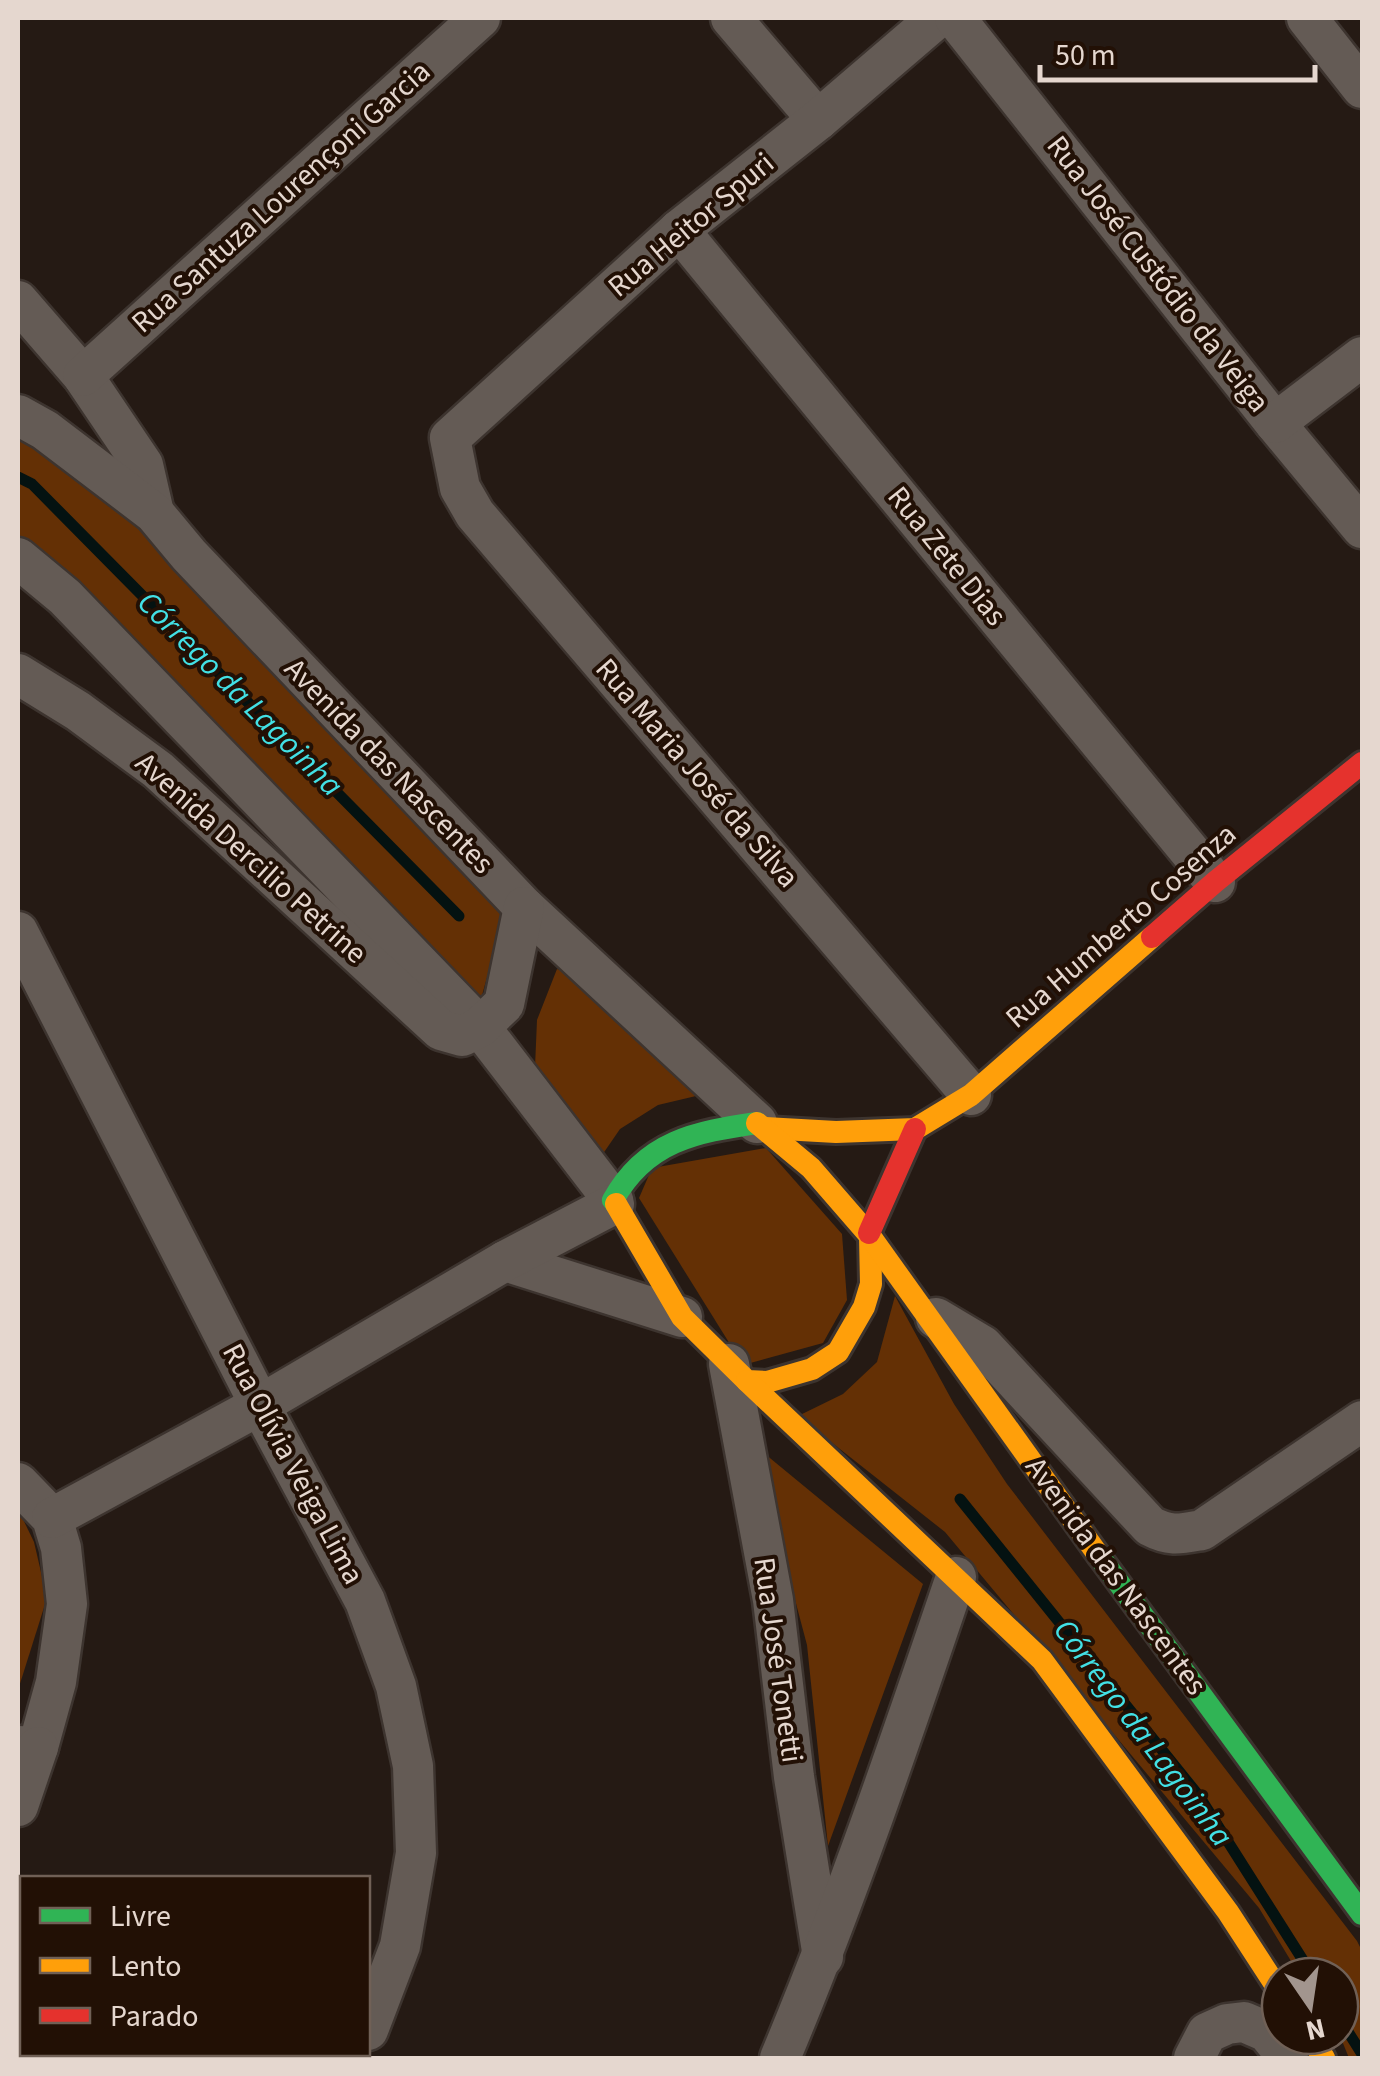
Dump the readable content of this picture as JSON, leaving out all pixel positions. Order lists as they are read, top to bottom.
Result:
{
  "streets": {
    "street": [
      "Rua Santuza Lourençoni Garcia",
      "Rua Heitor Spuri",
      "Rua José Custódio da Veiga",
      "Rua Zete Dias",
      "Avenida das Nascentes",
      "Rua Maria José da Silva",
      "Avenida Dercilio Petrine",
      "Rua Humberto Cosenza",
      "Rua Olívia Veiga Lima",
      "Rua José Tonetti"
    ]
  },
  "crossings": [
    ["Rua Heitor Spuri", "Rua Zete Dias"],
    ["Rua Heitor Spuri", "Rua Maria José da Silva"],
    ["Rua Zete Dias", "Rua Humberto Cosenza"],
    ["Avenida das Nascentes", "Rua Humberto Cosenza"],
    ["Avenida das Nascentes", "Rua José Tonetti"],
    ["Rua Maria José da Silva", "Rua Humberto Cosenza"],
    ["Rua Humberto Cosenza", "Rua José Tonetti"]
  ],
  "water": ["Córrego da Lagoinha"],
  "legend": ["Livre", "Lento", "Parado"],
  "scale_bar": "50 m",
  "north": "bottom"
}
